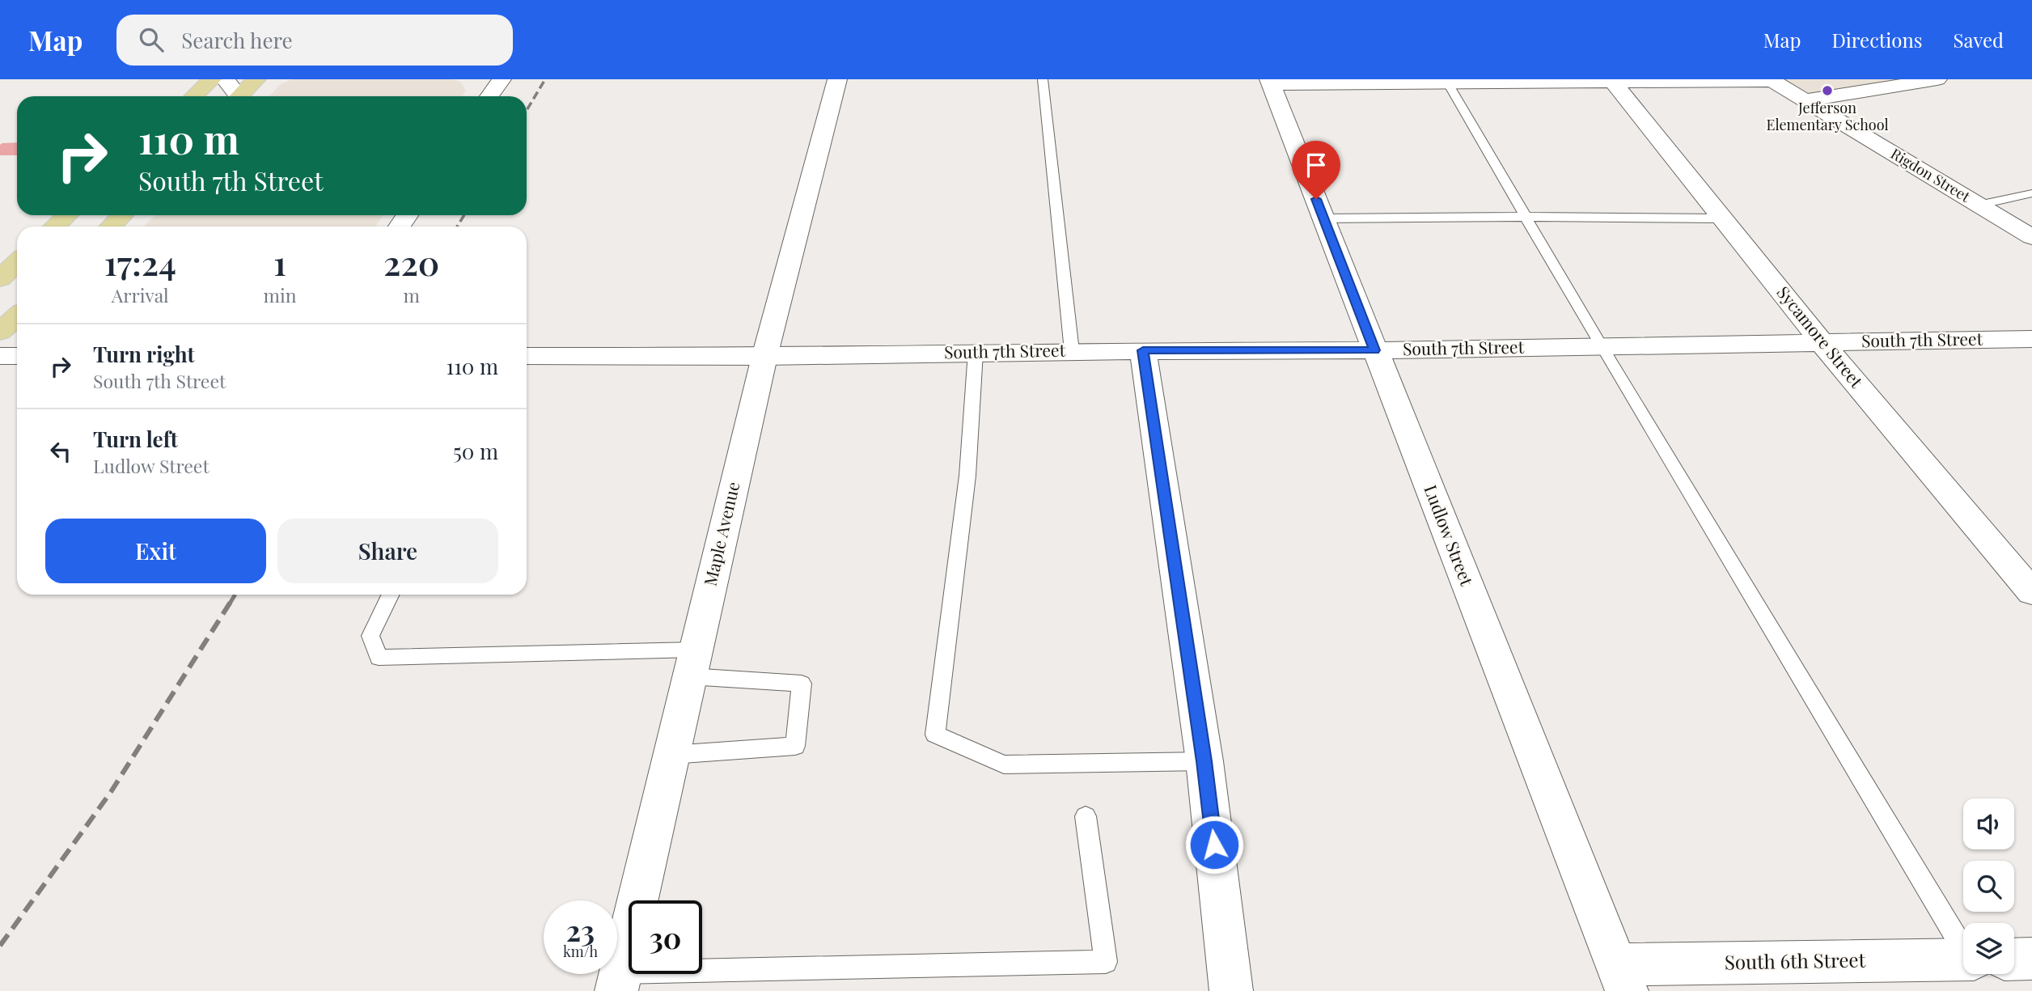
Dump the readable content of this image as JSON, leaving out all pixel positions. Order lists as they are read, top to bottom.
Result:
{
  "streets": {
    "street": [
      "Rigdon Street",
      "Sycamore Street",
      "South 7th Street",
      "Maple Avenue",
      "Ludlow Street",
      "South 6th Street"
    ]
  },
  "crossings": [
    ["Sycamore Street", "South 7th Street"],
    ["South 7th Street", "Maple Avenue"],
    ["South 7th Street", "Ludlow Street"],
    ["Ludlow Street", "South 6th Street"]
  ],
  "places": ["Jefferson Elementary School"],
  "page": {
    "header": "Map",
    "search": "Search here",
    "nav": ["Map", "Directions", "Saved"],
    "turn": ["110 m", "South 7th Street"],
    "eta": [
      "17:24",
      "Arrival",
      "1",
      "min",
      "220",
      "m"
    ],
    "list": [
      {
        "name": "Turn right",
        "note": "South 7th Street",
        "value": "110 m"
      },
      {
        "name": "Turn left",
        "note": "Ludlow Street",
        "value": "50 m"
      }
    ],
    "buttons": ["Exit", "Share"],
    "speed": "23 km/h",
    "limit": "30"
  }
}
